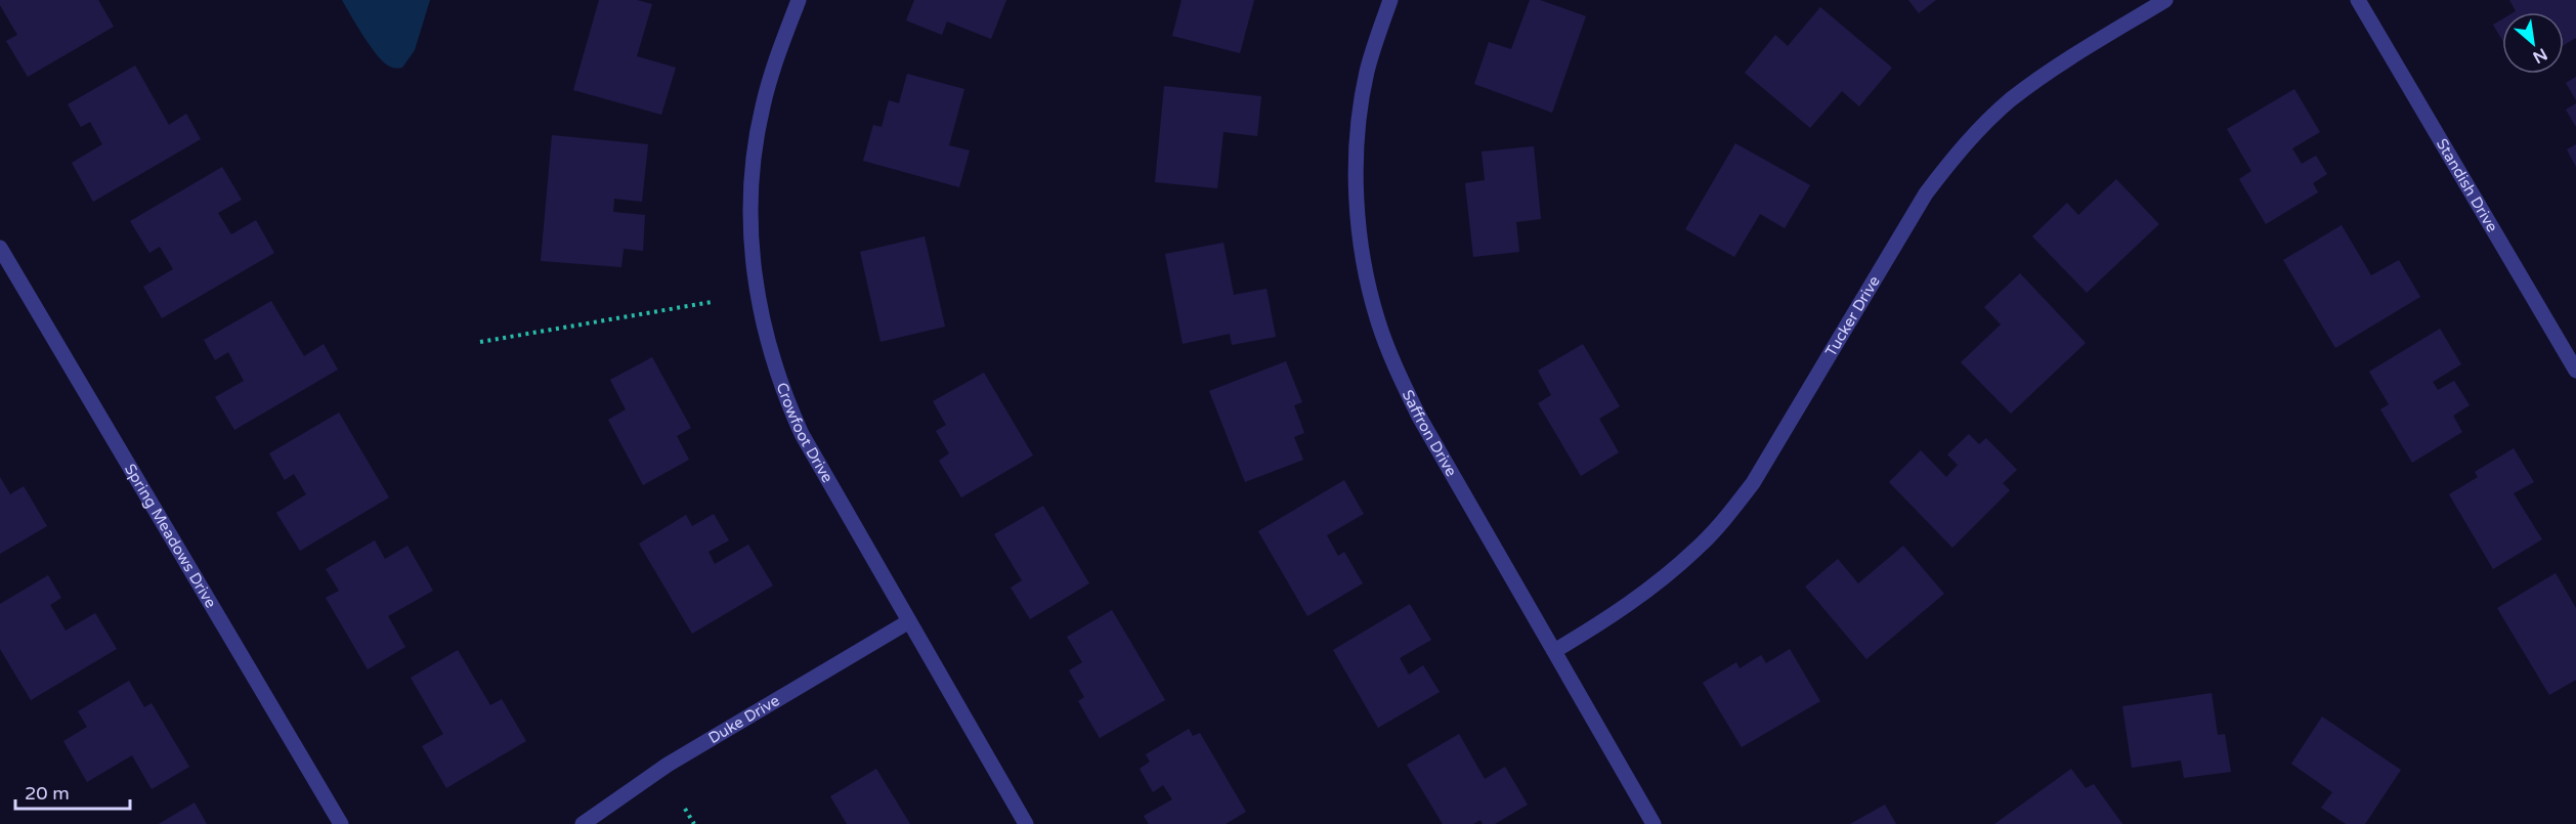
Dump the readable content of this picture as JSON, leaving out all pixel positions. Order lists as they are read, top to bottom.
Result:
{
  "streets": {
    "street": [
      "Standish Drive",
      "Tucker Drive",
      "Crowfoot Drive",
      "Saffron Drive",
      "Spring Meadows Drive",
      "Duke Drive"
    ]
  },
  "crossings": [
    ["Tucker Drive", "Saffron Drive"],
    ["Crowfoot Drive", "Duke Drive"]
  ],
  "scale_bar": "20 m",
  "north": "bottom right"
}
